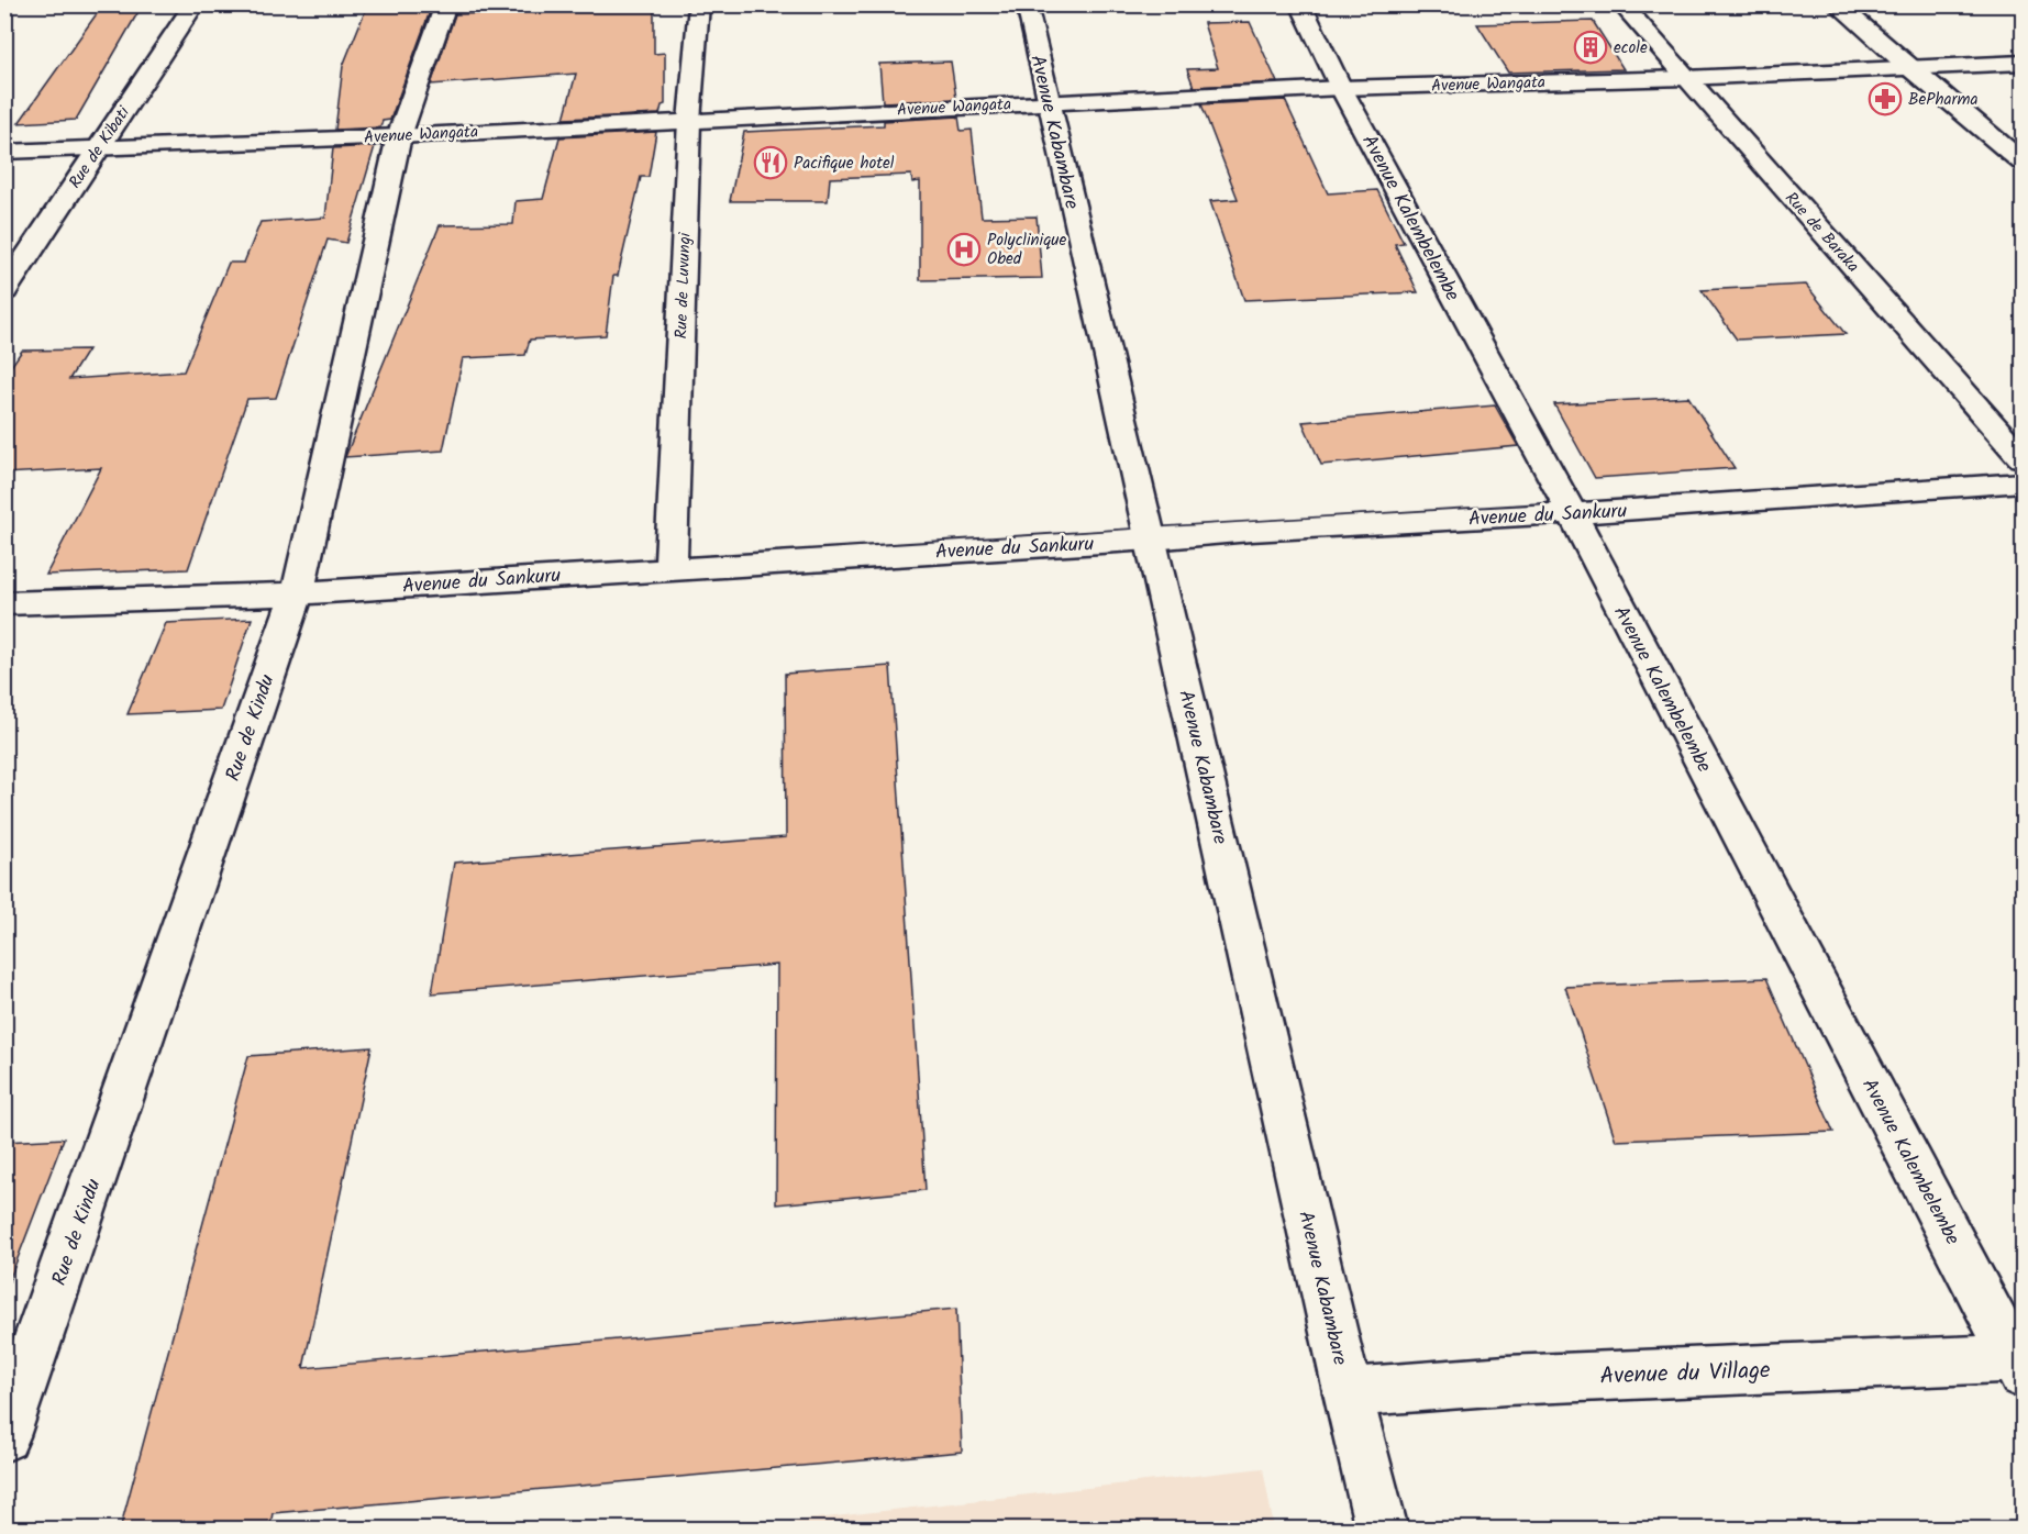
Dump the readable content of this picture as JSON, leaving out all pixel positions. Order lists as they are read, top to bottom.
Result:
{
  "streets": {
    "street": [
      "Avenue Wangata",
      "Avenue Kabambare",
      "Rue de Kibati",
      "Avenue Kalembelembe",
      "Rue de Baraka",
      "Rue de Luvungi",
      "Avenue du Sankuru",
      "Rue de Kindu",
      "Avenue du Village"
    ]
  },
  "crossings": [
    ["Avenue Wangata", "Avenue Kabambare"],
    ["Avenue Wangata", "Rue de Kibati"],
    ["Avenue Wangata", "Avenue Kalembelembe"],
    ["Avenue Wangata", "Rue de Baraka"],
    ["Avenue Wangata", "Rue de Luvungi"],
    ["Avenue Wangata", "Rue de Kindu"],
    ["Avenue Kabambare", "Avenue du Sankuru"],
    ["Avenue Kabambare", "Avenue du Village"],
    ["Avenue Kalembelembe", "Avenue du Sankuru"],
    ["Avenue Kalembelembe", "Avenue du Village"],
    ["Rue de Luvungi", "Avenue du Sankuru"],
    ["Avenue du Sankuru", "Rue de Kindu"]
  ],
  "places": {
    "building": ["ecole"],
    "pharmacy": ["BePharma"],
    "restaurant": ["Pacifique hotel"],
    "hospital": ["Polyclinique Obed"]
  }
}
